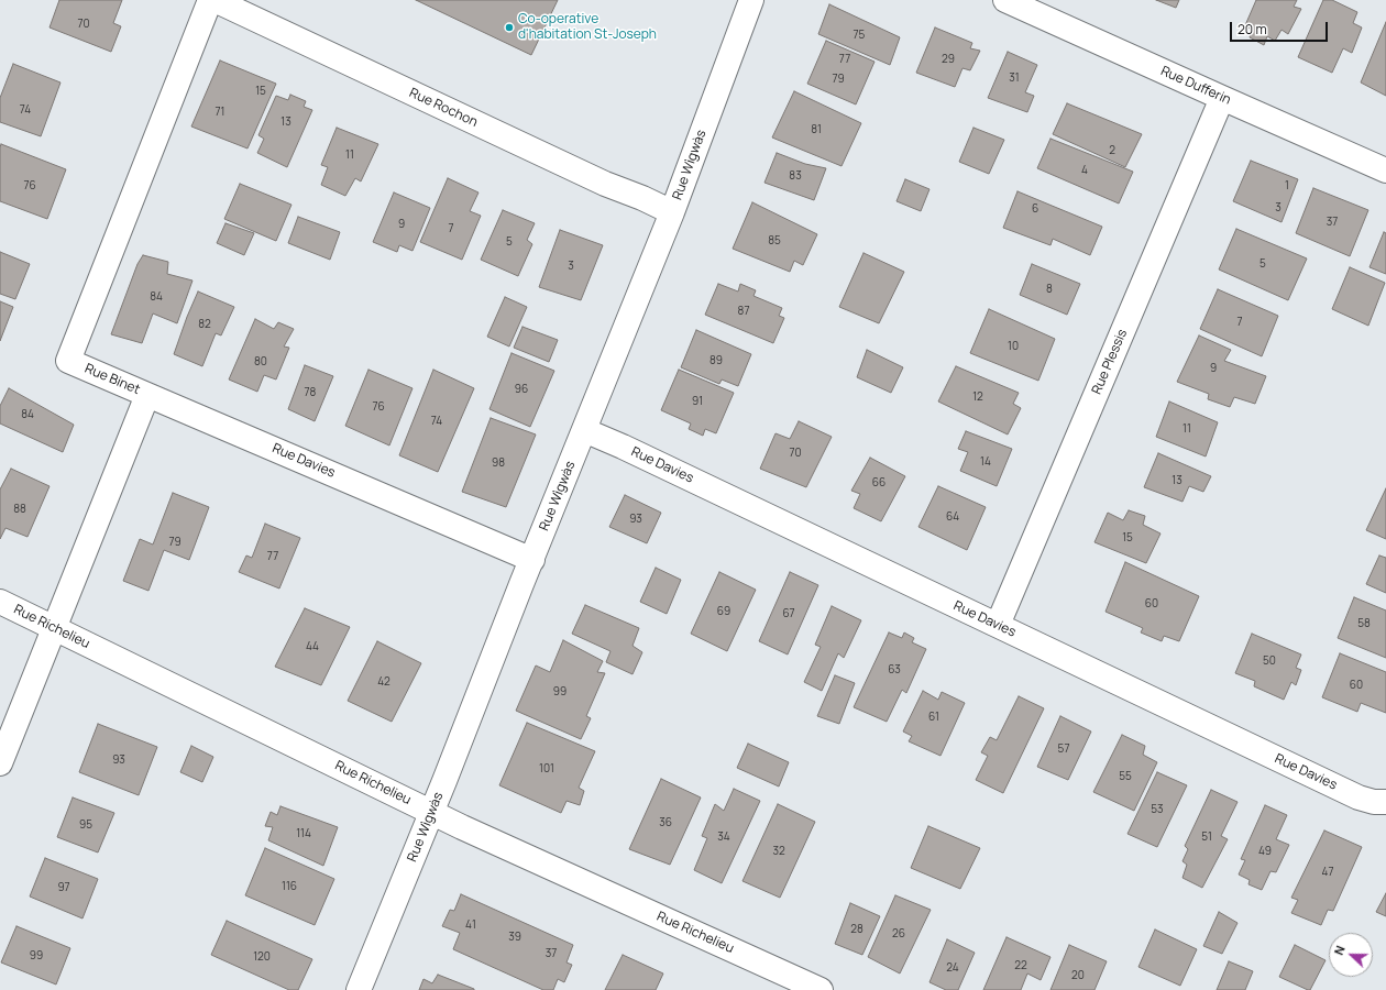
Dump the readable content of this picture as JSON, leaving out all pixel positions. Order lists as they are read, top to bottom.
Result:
{
  "streets": {
    "street": [
      "Rue Dufferin",
      "Rue Rochon",
      "Rue Wìgwàs",
      "Rue Plessis",
      "Rue Binet",
      "Rue Davies",
      "Rue Richelieu"
    ]
  },
  "crossings": [
    ["Rue Dufferin", "Rue Plessis"],
    ["Rue Rochon", "Rue Wìgwàs"],
    ["Rue Wìgwàs", "Rue Davies"],
    ["Rue Wìgwàs", "Rue Richelieu"],
    ["Rue Plessis", "Rue Davies"],
    ["Rue Binet", "Rue Davies"],
    ["Rue Binet", "Rue Richelieu"]
  ],
  "places": ["Co-operative d'habitation St-Joseph"],
  "house_numbers": [
    "70",
    "75",
    "77",
    "29",
    "31",
    "79",
    "15",
    "74",
    "71",
    "13",
    "81",
    "2",
    "11",
    "4",
    "83",
    "76",
    "1",
    "3",
    "6",
    "37",
    "9",
    "7",
    "85",
    "5",
    "5",
    "3",
    "8",
    "84",
    "87",
    "7",
    "82",
    "10",
    "89",
    "80",
    "9",
    "96",
    "78",
    "12",
    "91",
    "76",
    "84",
    "74",
    "11",
    "70",
    "14",
    "98",
    "13",
    "66",
    "88",
    "64",
    "93",
    "15",
    "79",
    "77",
    "60",
    "69",
    "67",
    "58",
    "44",
    "50",
    "63",
    "42",
    "60",
    "99",
    "61",
    "57",
    "93",
    "101",
    "55",
    "53",
    "36",
    "95",
    "114",
    "34",
    "51",
    "32",
    "49",
    "47",
    "116",
    "97",
    "41",
    "28",
    "26",
    "39",
    "37",
    "99",
    "120",
    "22",
    "24",
    "20"
  ],
  "scale_bar": "20 m",
  "north": "left"
}
